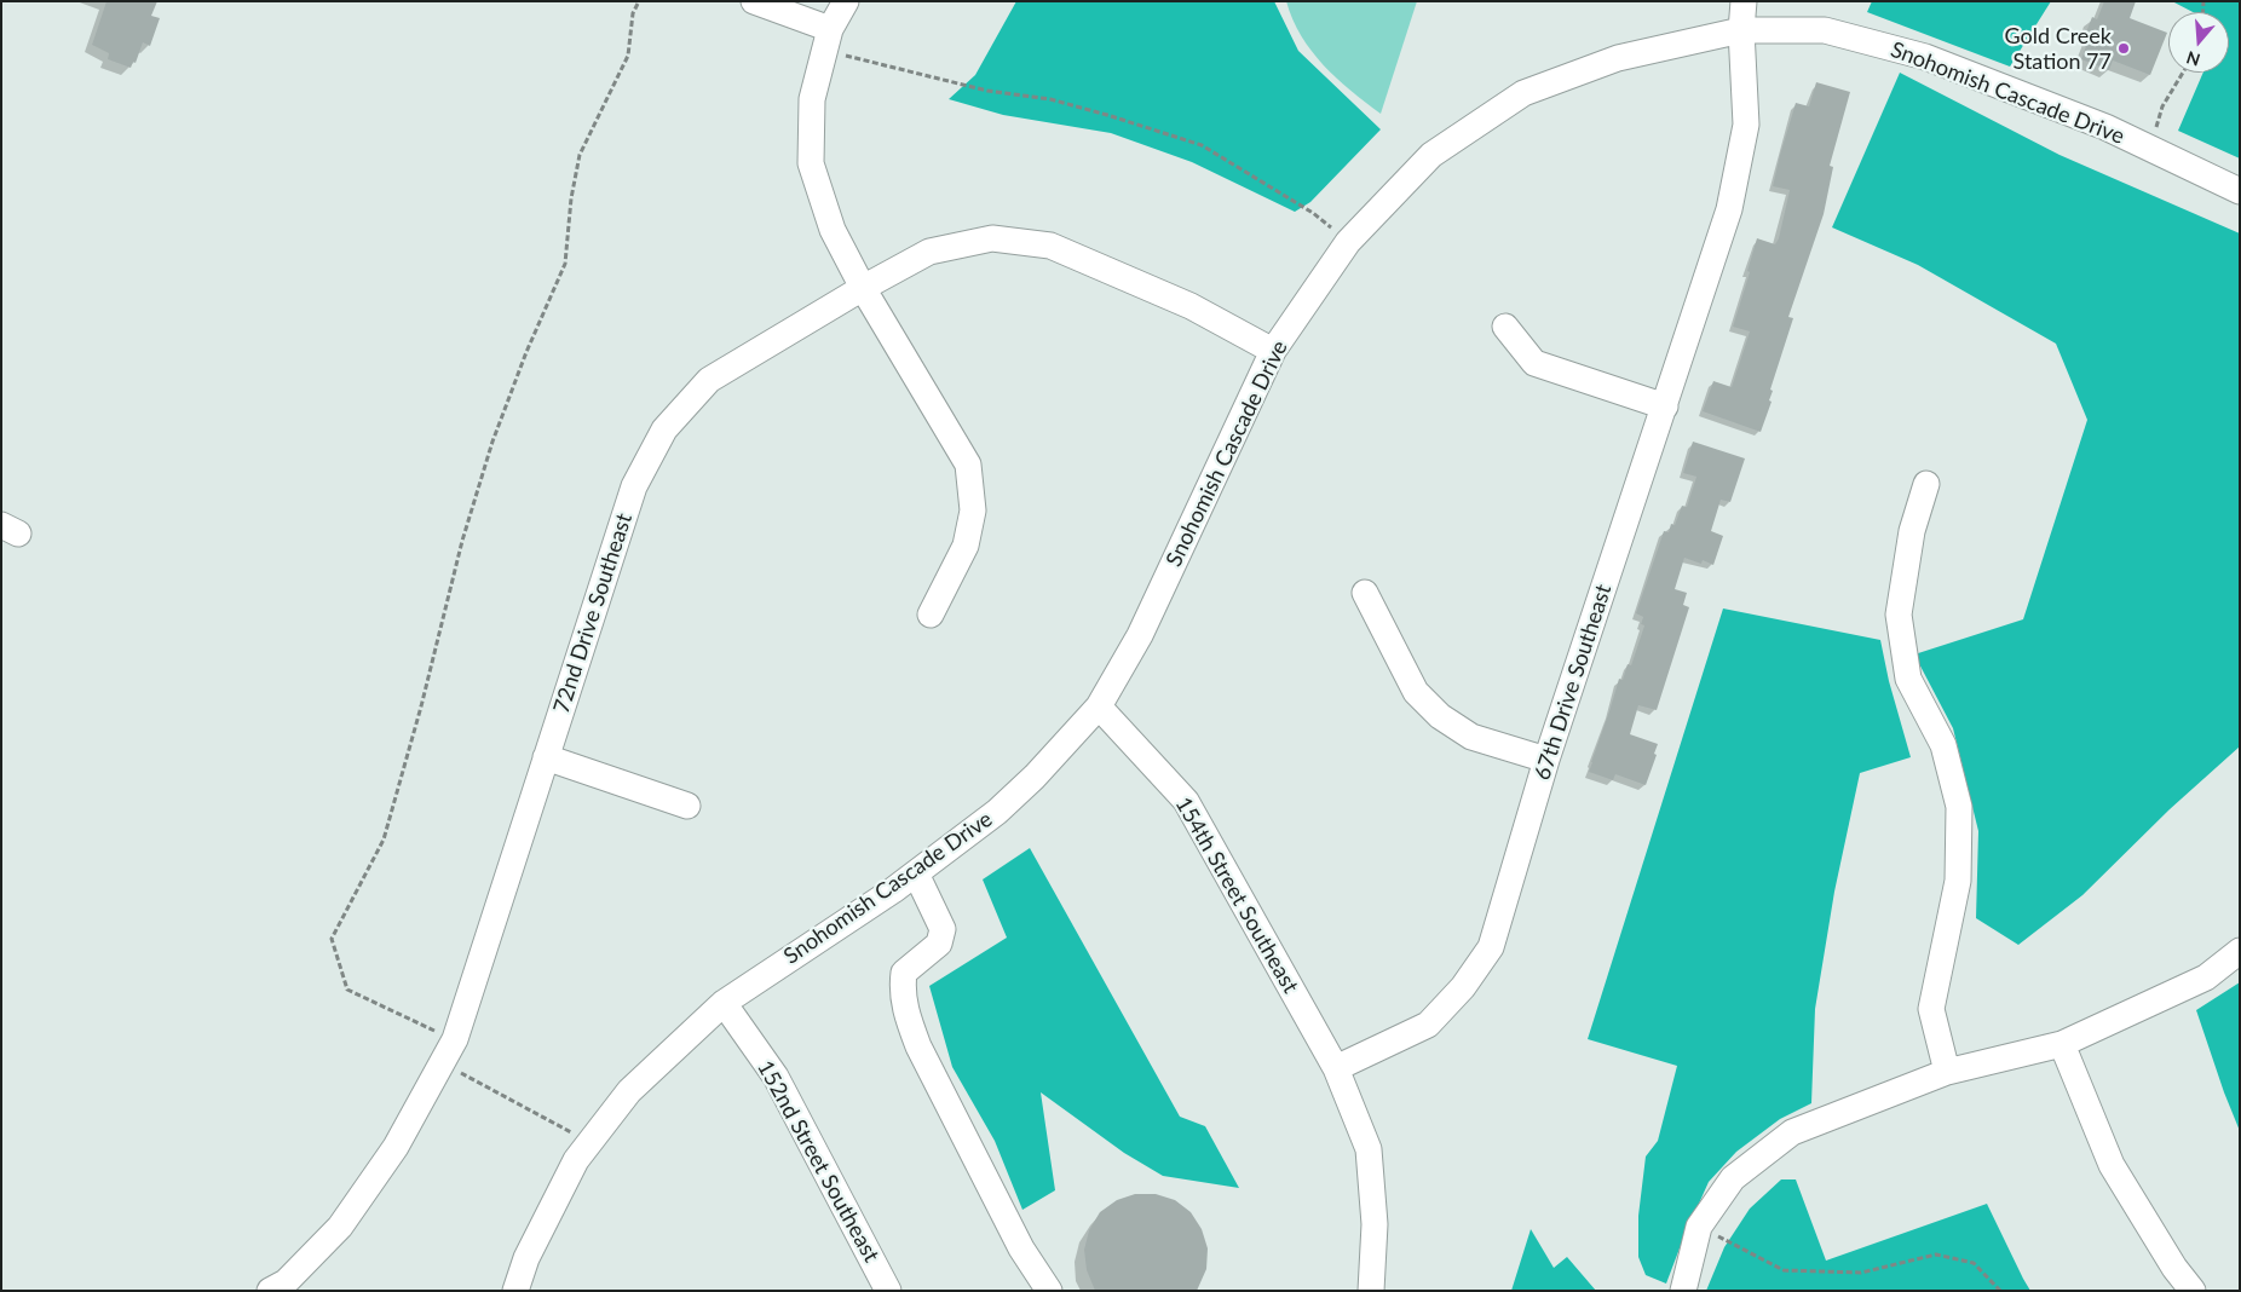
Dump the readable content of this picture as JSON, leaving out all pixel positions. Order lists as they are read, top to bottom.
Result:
{
  "streets": {
    "street": [
      "Snohomish Cascade Drive",
      "72nd Drive Southeast",
      "67th Drive Southeast",
      "154th Street Southeast",
      "152nd Street Southeast"
    ]
  },
  "crossings": [
    ["Snohomish Cascade Drive", "72nd Drive Southeast"],
    ["Snohomish Cascade Drive", "67th Drive Southeast"],
    ["Snohomish Cascade Drive", "154th Street Southeast"],
    ["Snohomish Cascade Drive", "152nd Street Southeast"],
    ["67th Drive Southeast", "154th Street Southeast"]
  ],
  "places": ["Gold Creek Station 77"],
  "north": "bottom"
}
